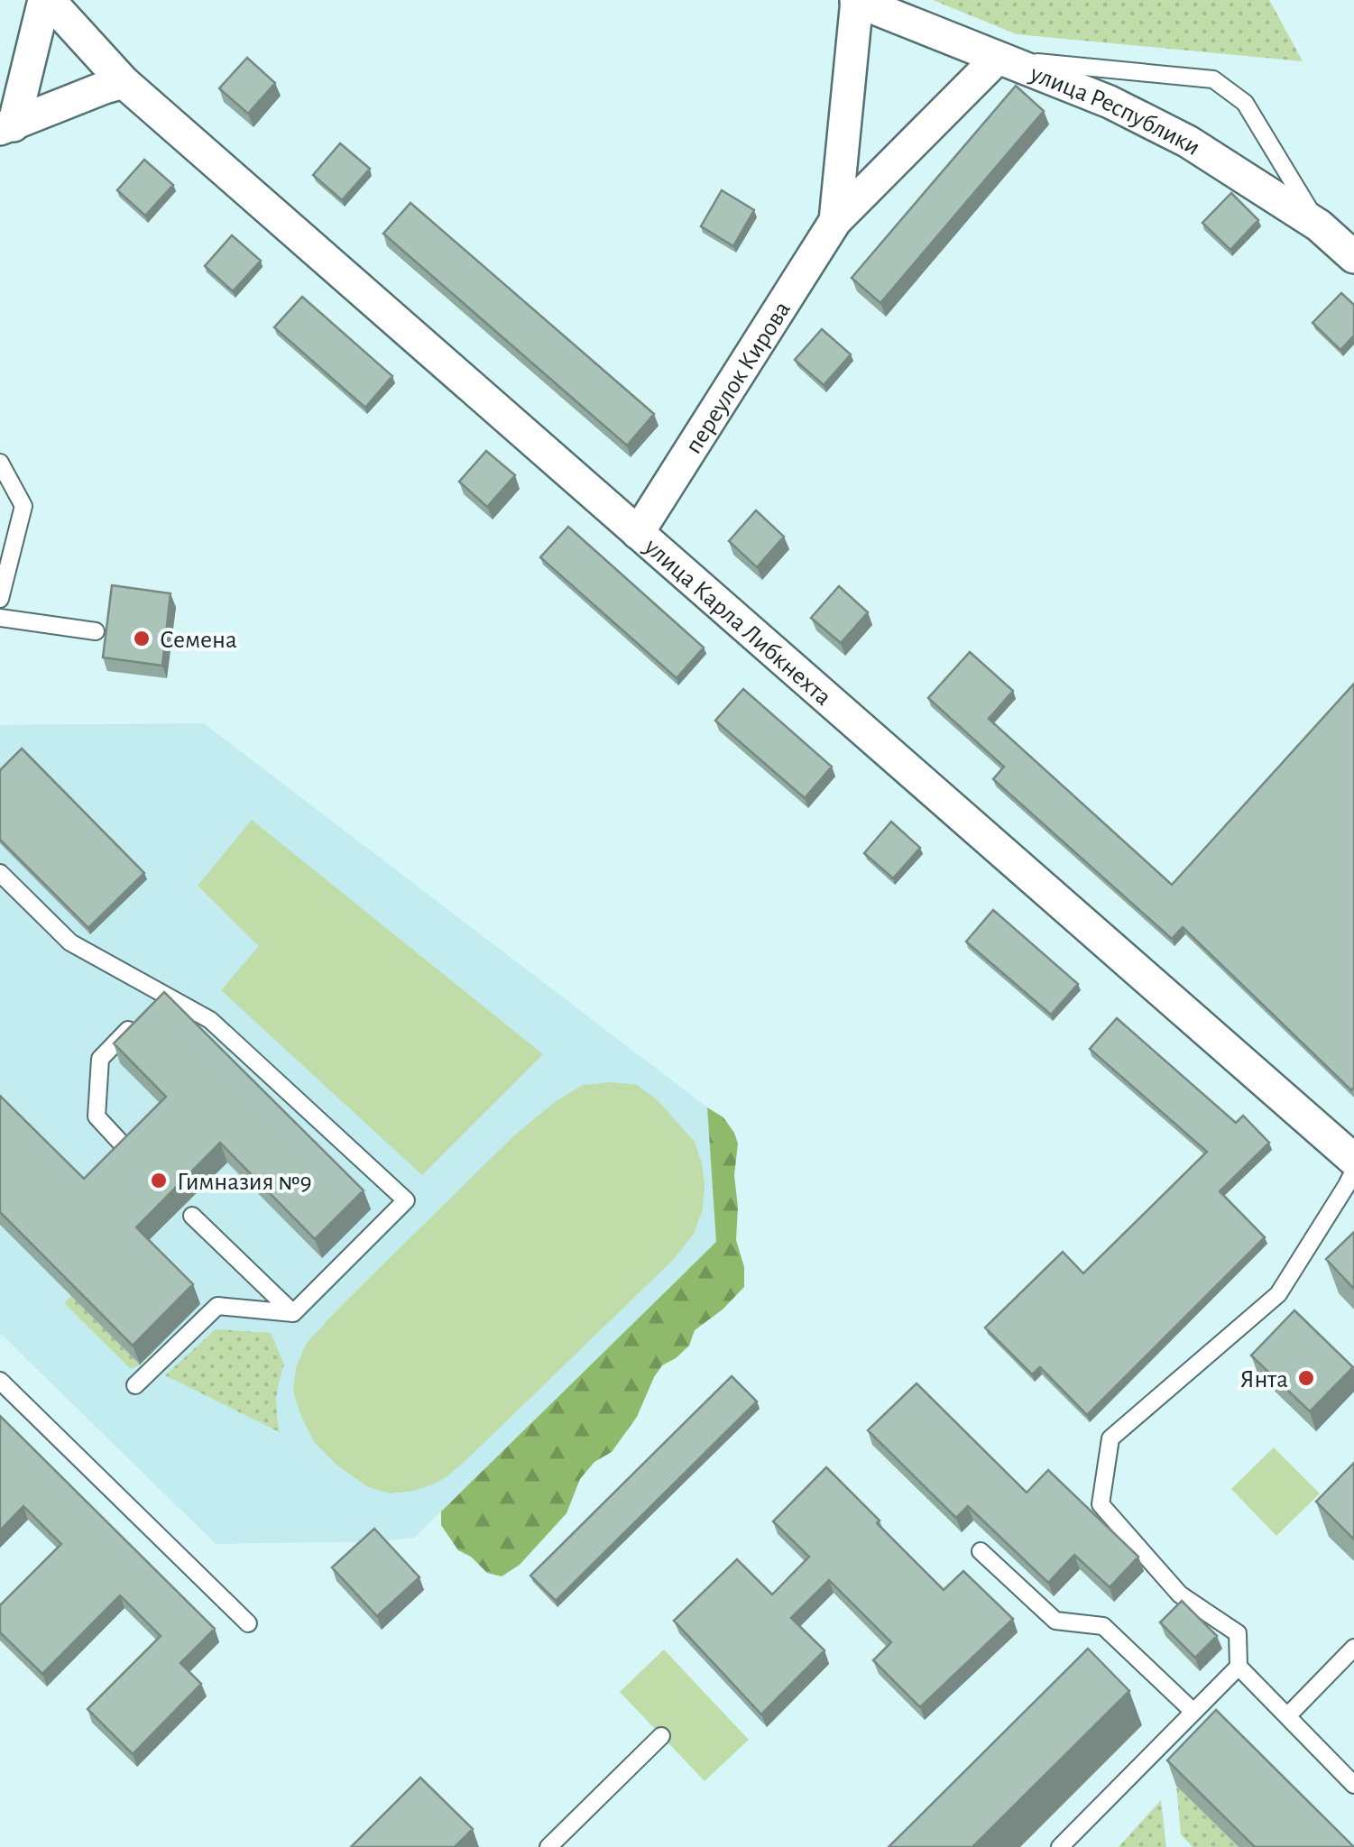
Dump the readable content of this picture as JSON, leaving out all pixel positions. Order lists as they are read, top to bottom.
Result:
{
  "streets": {
    "street": ["улица Республики", "переулок Кирова", "улица Карла Либкнехта"]
  },
  "crossings": [
    ["улица Республики", "переулок Кирова"],
    ["переулок Кирова", "улица Карла Либкнехта"]
  ],
  "places": ["Семена", "Гимназия №9", "Янта"]
}
